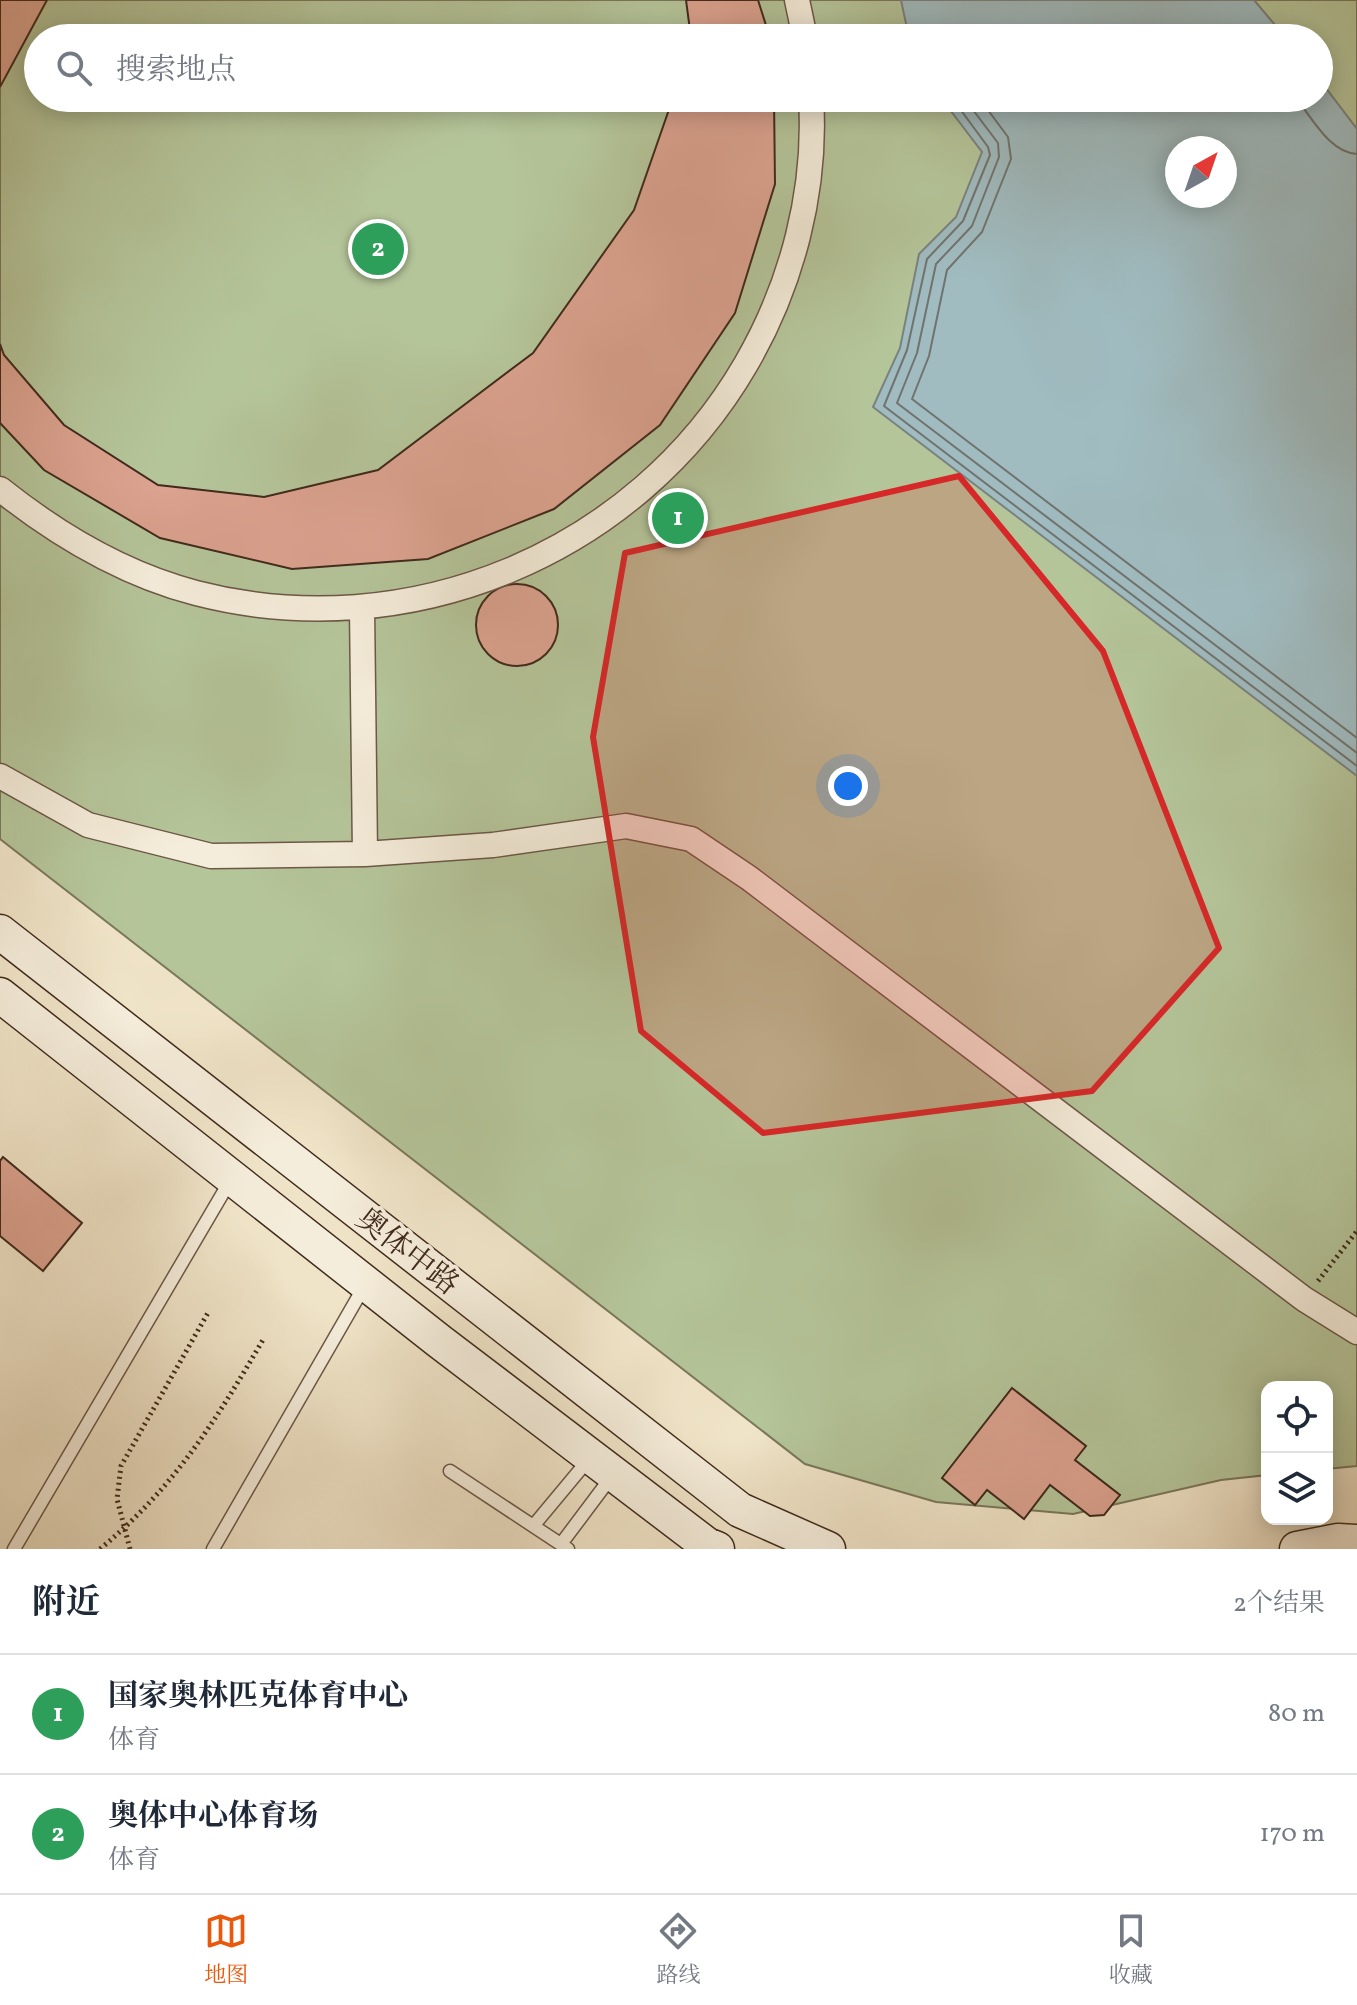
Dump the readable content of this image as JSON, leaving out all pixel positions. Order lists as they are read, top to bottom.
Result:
{
  "streets": {
    "main road": ["奥体中路"]
  },
  "north": "top right",
  "page": {
    "search": "搜索地点",
    "pins": ["2", "1"],
    "heading": ["附近", "2个结果"],
    "list": [
      {
        "mark": "1",
        "name": "国家奥林匹克体育中心",
        "note": "体育",
        "value": "80 m"
      },
      {
        "mark": "2",
        "name": "奥体中心体育场",
        "note": "体育",
        "value": "170 m"
      }
    ],
    "nav": ["地图", "路线", "收藏"]
  }
}
